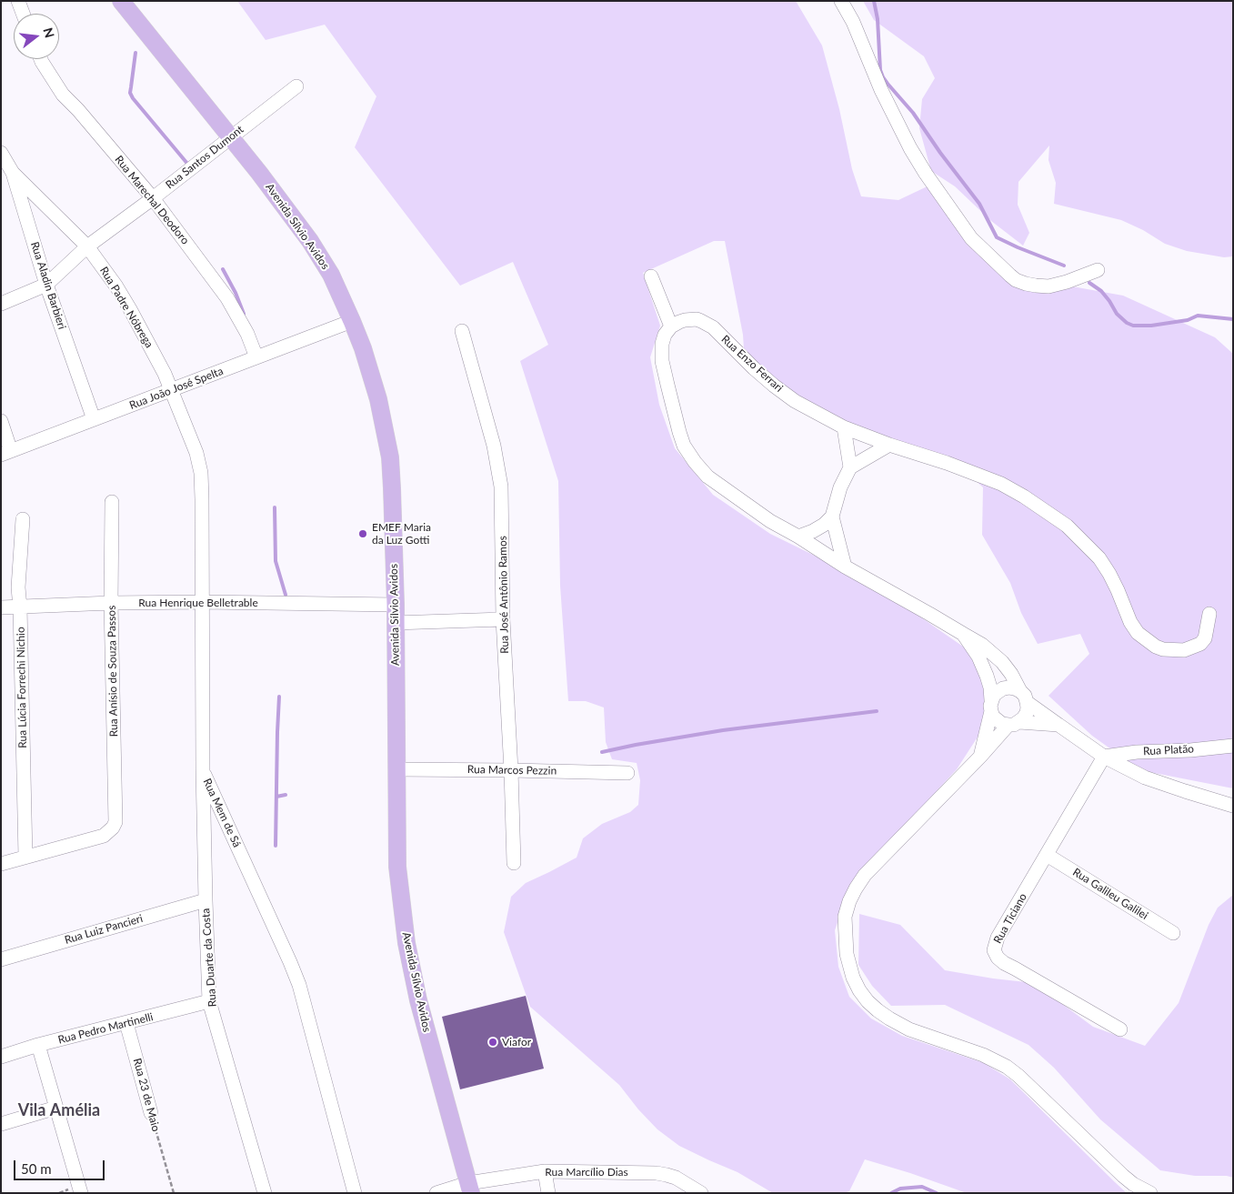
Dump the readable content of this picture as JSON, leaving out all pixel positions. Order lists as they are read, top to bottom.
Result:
{
  "streets": {
    "main road": ["Avenida Sílvio Avidos"],
    "street": [
      "Rua Santos Dumont",
      "Rua Marechal Deodoro",
      "Rua Aladin Barbieri",
      "Rua Padre Nóbrega",
      "Rua Enzo Ferrari",
      "Rua João José Spelta",
      "Rua José Antônio Ramos",
      "Rua Henrique Belletrable",
      "Rua Anísio de Souza Passos",
      "Rua Lúcia Forrechi Nichio",
      "Rua Platão",
      "Rua Marcos Pezzin",
      "Rua Mem de Sá",
      "Rua Galileu Galilei",
      "Rua Ticiano",
      "Rua Luiz Pancieri",
      "Rua Duarte da Costa",
      "Rua Pedro Martinelli",
      "Rua 23 de Maio",
      "Rua Marcílio Dias"
    ]
  },
  "crossings": [
    ["Rua Santos Dumont", "Rua Marechal Deodoro"],
    ["Rua Santos Dumont", "Avenida Sílvio Avidos"],
    ["Rua Santos Dumont", "Rua Aladin Barbieri"],
    ["Rua Santos Dumont", "Rua Padre Nóbrega"],
    ["Rua Marechal Deodoro", "Rua João José Spelta"],
    ["Avenida Sílvio Avidos", "Rua João José Spelta"],
    ["Avenida Sílvio Avidos", "Rua Henrique Belletrable"],
    ["Avenida Sílvio Avidos", "Rua Marcos Pezzin"],
    ["Avenida Sílvio Avidos", "Rua Marcílio Dias"],
    ["Rua Aladin Barbieri", "Rua Padre Nóbrega"],
    ["Rua Aladin Barbieri", "Rua João José Spelta"],
    ["Rua Padre Nóbrega", "Rua João José Spelta"],
    ["Rua Padre Nóbrega", "Rua Mem de Sá"],
    ["Rua João José Spelta", "Rua Mem de Sá"],
    ["Rua José Antônio Ramos", "Rua Marcos Pezzin"],
    ["Rua Henrique Belletrable", "Rua Anísio de Souza Passos"],
    ["Rua Henrique Belletrable", "Rua Lúcia Forrechi Nichio"],
    ["Rua Henrique Belletrable", "Rua Mem de Sá"],
    ["Rua Anísio de Souza Passos", "Rua Lúcia Forrechi Nichio"],
    ["Rua Platão", "Rua Ticiano"],
    ["Rua Mem de Sá", "Rua Duarte da Costa"],
    ["Rua Galileu Galilei", "Rua Ticiano"],
    ["Rua Luiz Pancieri", "Rua Duarte da Costa"],
    ["Rua Duarte da Costa", "Rua Pedro Martinelli"],
    ["Rua Pedro Martinelli", "Rua 23 de Maio"]
  ],
  "districts": ["Vila Amélia"],
  "places": ["EMEF Maria da Luz Gotti", "Viafor"],
  "scale_bar": "50 m",
  "north": "right"
}
